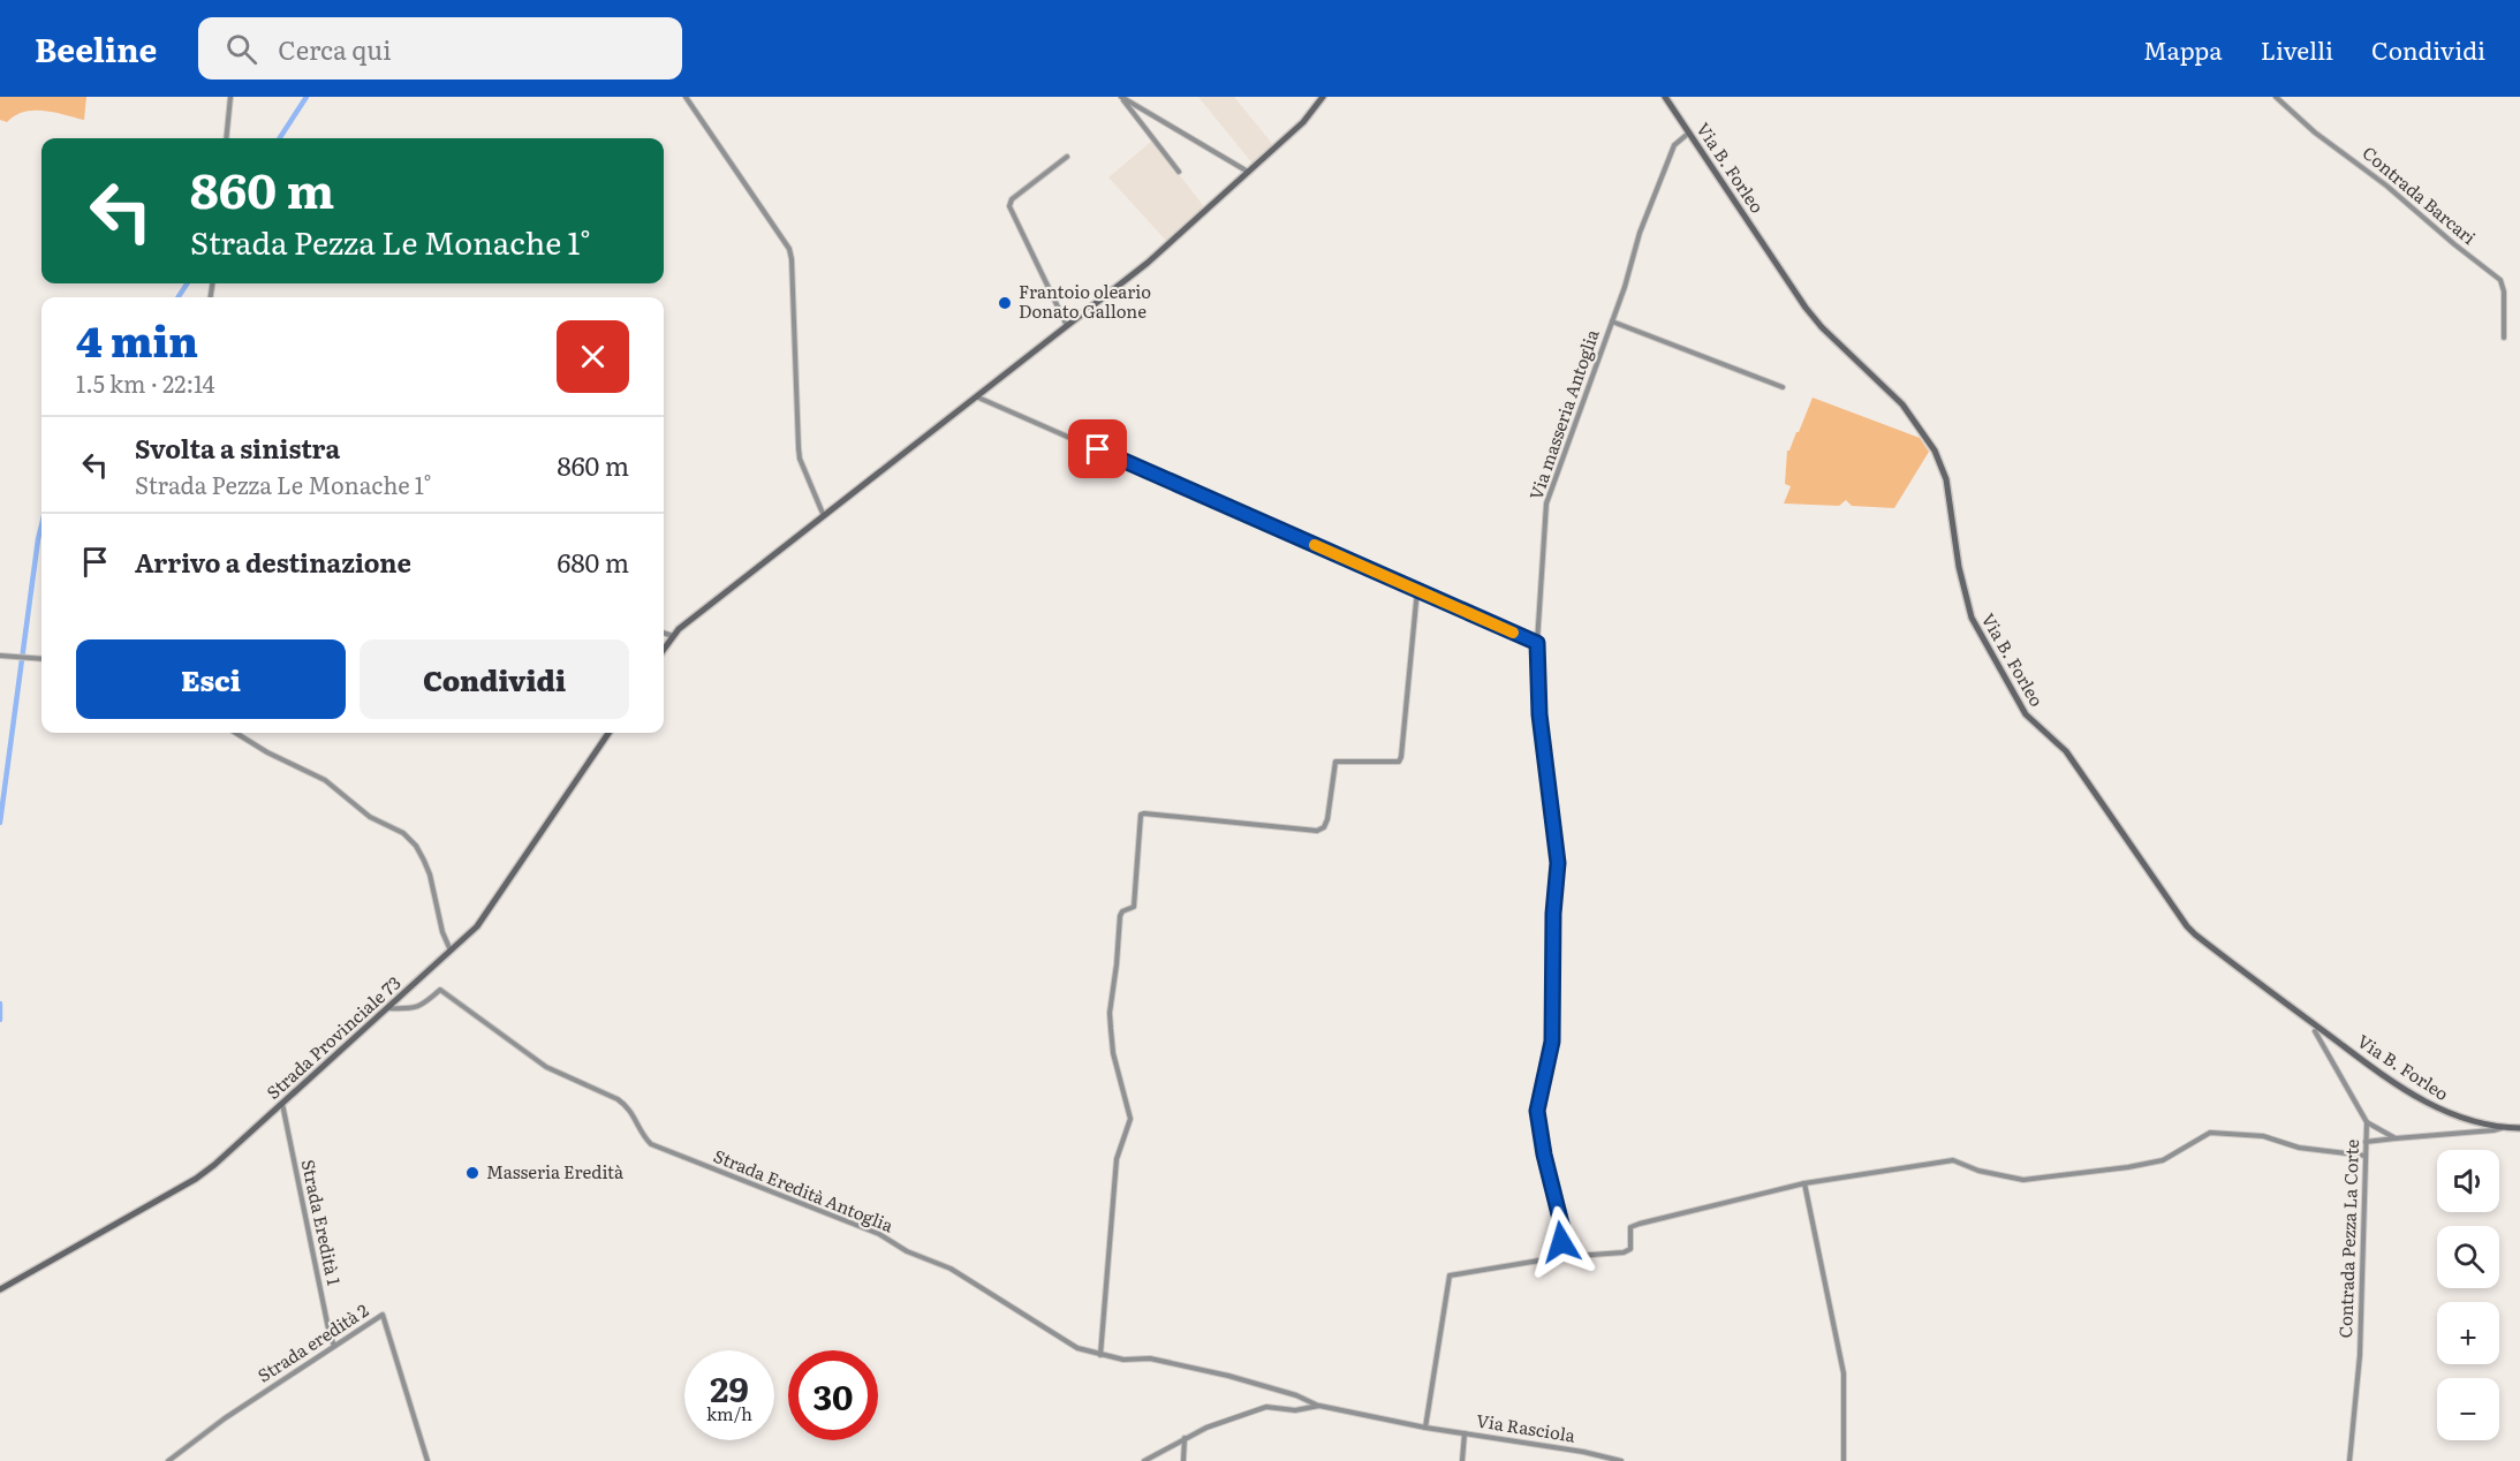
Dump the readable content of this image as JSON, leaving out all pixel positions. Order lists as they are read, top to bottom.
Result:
{
  "streets": {
    "main road": ["Via B. Forleo", "Strada Provinciale 73"],
    "street": [
      "Contrada Barcari",
      "Via masseria Antoglia",
      "Strada Eredità Antoglia",
      "Strada Eredità 1",
      "Contrada Pezza La Corte",
      "Strada eredità 2",
      "Via Rasciola"
    ]
  },
  "crossings": [
    ["Via B. Forleo", "Via masseria Antoglia"],
    ["Via B. Forleo", "Contrada Pezza La Corte"],
    ["Strada Provinciale 73", "Strada Eredità Antoglia"],
    ["Strada Provinciale 73", "Strada Eredità 1"],
    ["Strada Eredità Antoglia", "Via Rasciola"],
    ["Strada Eredità 1", "Strada eredità 2"]
  ],
  "places": ["Frantoio oleario Donato Gallone", "Masseria Eredità"],
  "page": {
    "header": "Beeline",
    "search": "Cerca qui",
    "nav": ["Mappa", "Livelli", "Condividi"],
    "turn": ["860 m", "Strada Pezza Le Monache 1°"],
    "heading": ["4 min", "1.5 km · 22:14"],
    "list": [
      {
        "name": "Svolta a sinistra",
        "note": "Strada Pezza Le Monache 1°",
        "value": "860 m"
      },
      {
        "name": "Arrivo a destinazione",
        "value": "680 m"
      }
    ],
    "buttons": ["Esci", "Condividi"],
    "map_buttons": ["+", "−"],
    "speed": "29 km/h",
    "limit": "30"
  }
}
